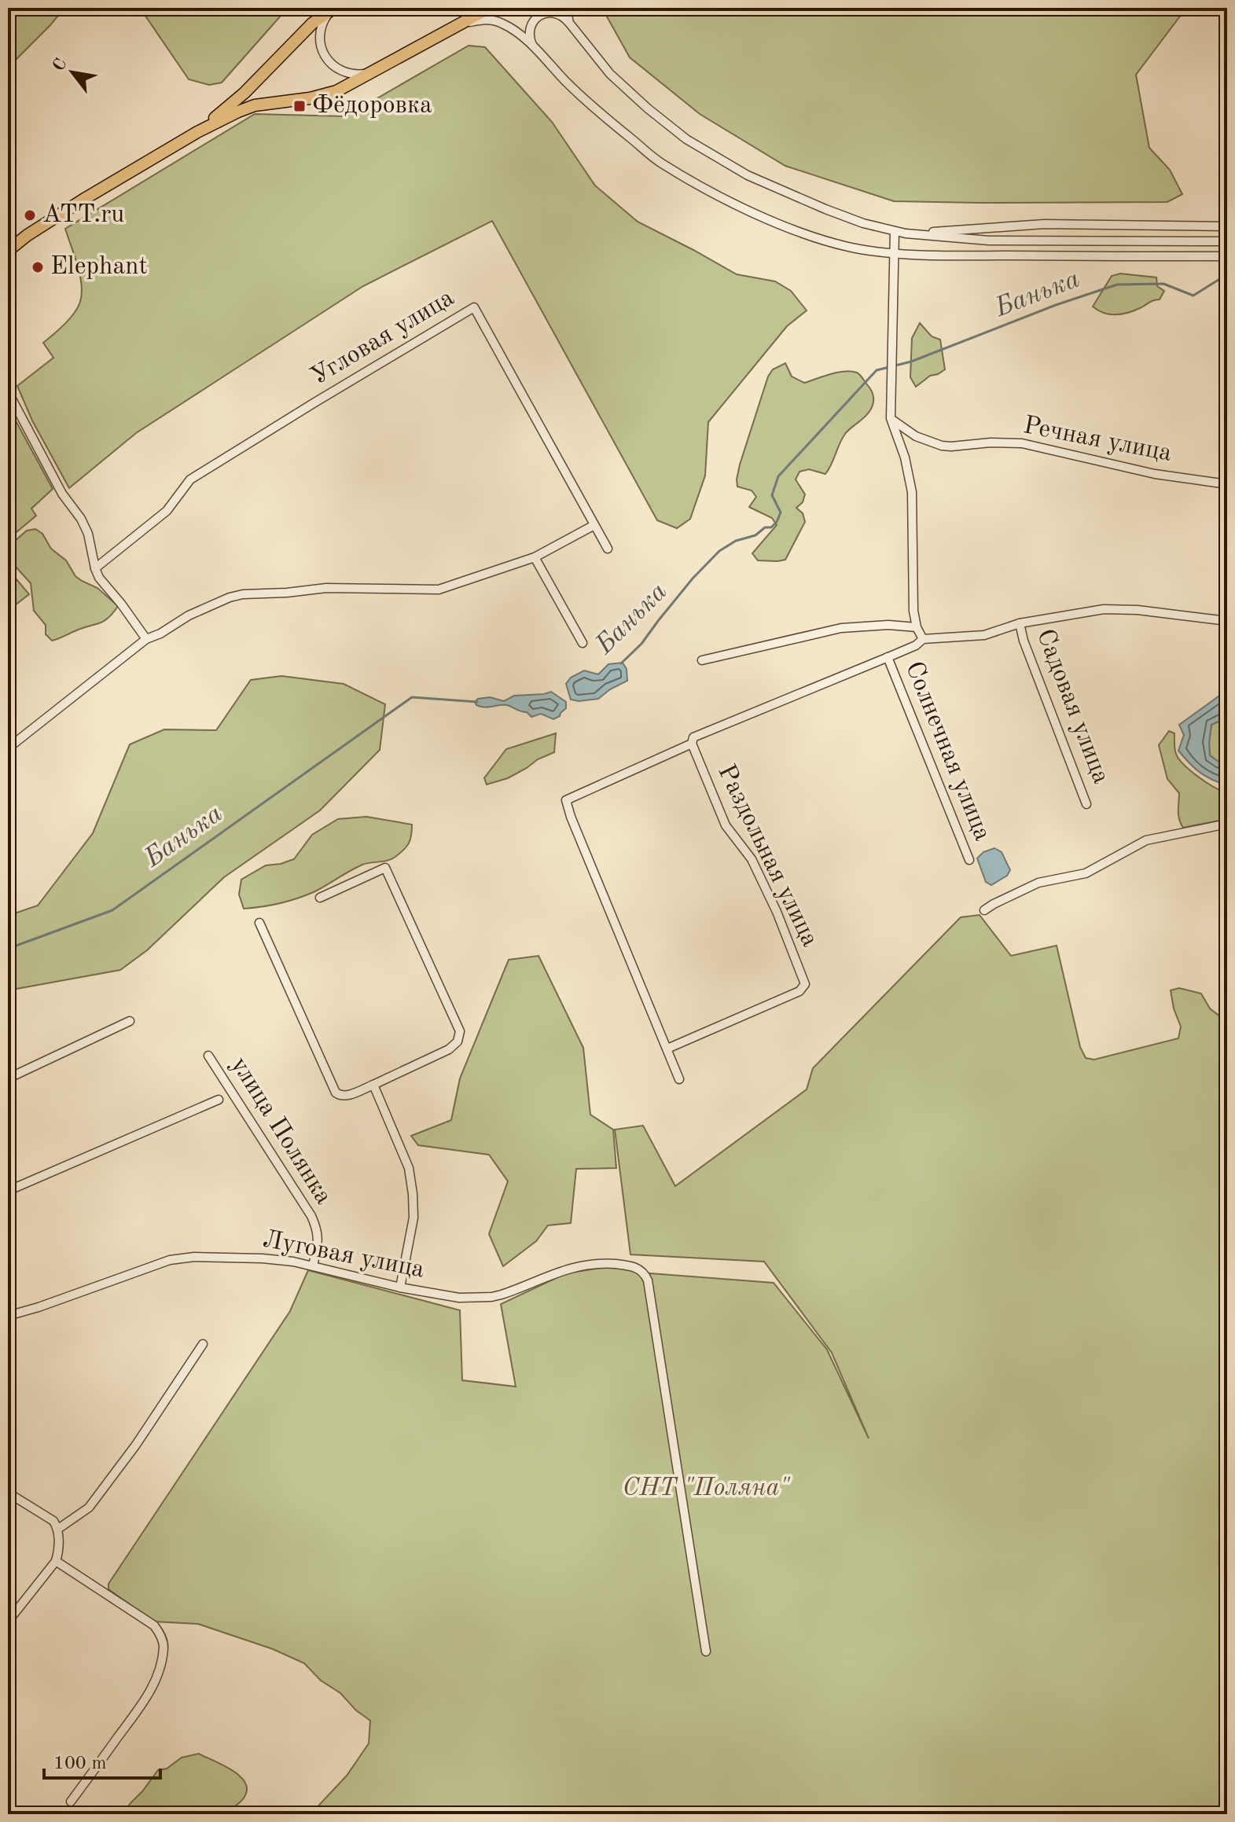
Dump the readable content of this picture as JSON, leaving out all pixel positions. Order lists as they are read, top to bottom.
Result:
{
  "streets": {
    "street": [
      "Угловая улица",
      "Речная улица",
      "Садовая улица",
      "Солнечная улица",
      "Раздольная улица",
      "улица Полянка",
      "Луговая улица"
    ]
  },
  "crossings": [
    ["улица Полянка", "Луговая улица"]
  ],
  "water": ["Банька"],
  "parks": ["СНТ \"Поляна\""],
  "places": {
    "transit": ["Фёдоровка"],
    "other": ["ATT.ru", "Elephant"]
  },
  "scale_bar": "100 m",
  "north": "top left"
}
